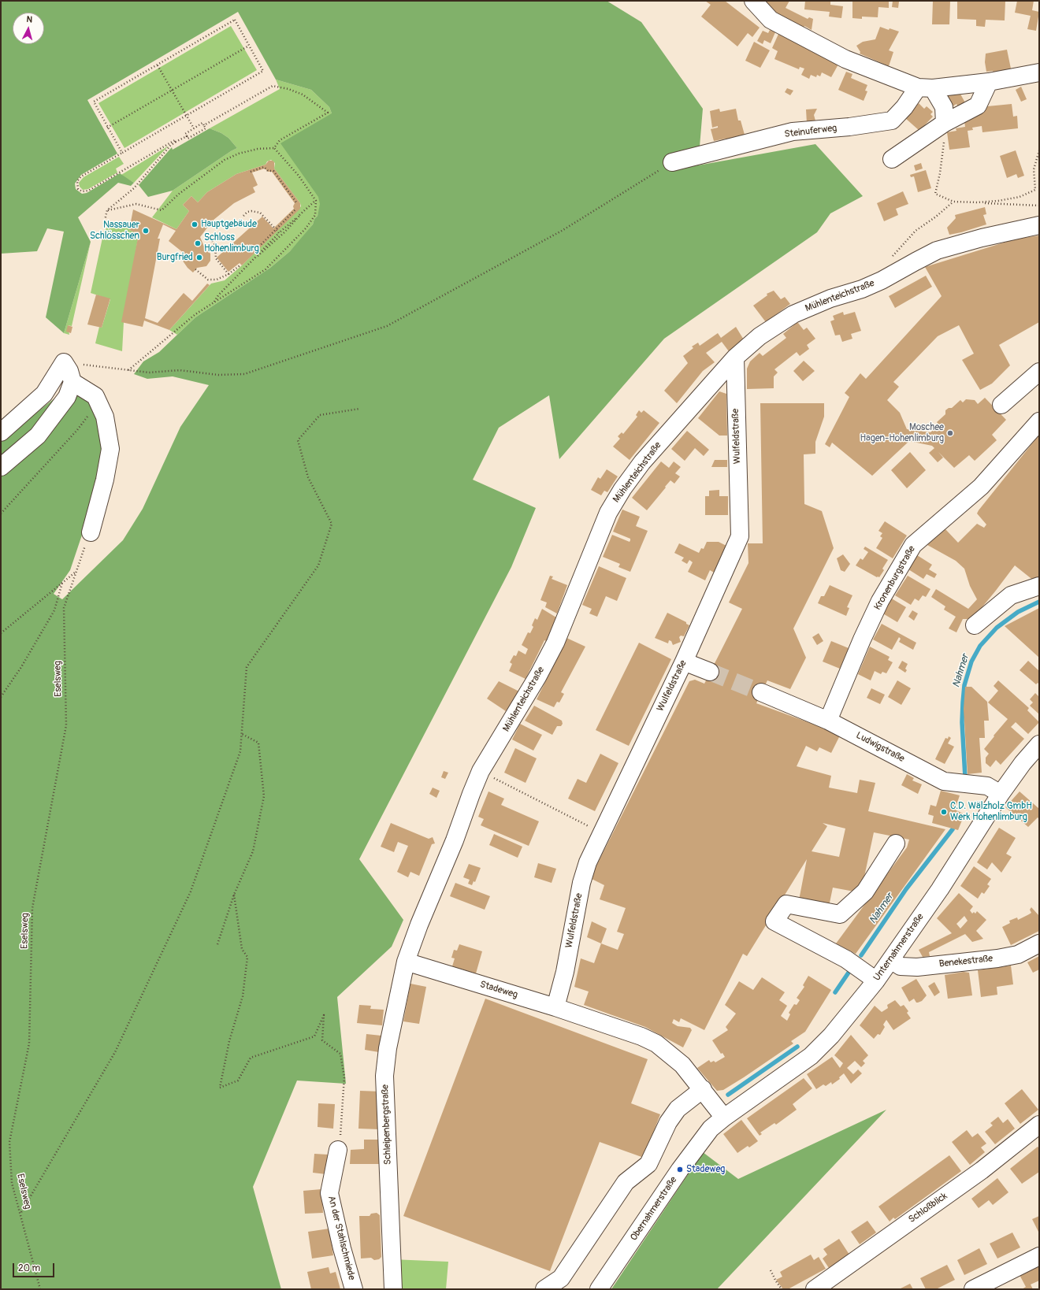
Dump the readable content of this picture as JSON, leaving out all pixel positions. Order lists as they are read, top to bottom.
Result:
{
  "streets": {
    "street": [
      "Steinuferweg",
      "Mühlenteichstraße",
      "Wulfeldstraße",
      "Kronenburgstraße",
      "Ludwigstraße",
      "Unternahmerstraße",
      "Benekestraße",
      "Stadeweg",
      "Schleipenbergstraße",
      "Schloßblick",
      "Obernahmerstraße",
      "An der Stahlschmiede"
    ],
    "path": ["Eselsweg"]
  },
  "crossings": [
    ["Mühlenteichstraße", "Wulfeldstraße"],
    ["Mühlenteichstraße", "Stadeweg"],
    ["Mühlenteichstraße", "Schleipenbergstraße"],
    ["Wulfeldstraße", "Stadeweg"],
    ["Kronenburgstraße", "Ludwigstraße"],
    ["Ludwigstraße", "Unternahmerstraße"],
    ["Unternahmerstraße", "Benekestraße"],
    ["Unternahmerstraße", "Stadeweg"],
    ["Unternahmerstraße", "Obernahmerstraße"],
    ["Stadeweg", "Schleipenbergstraße"],
    ["Stadeweg", "Obernahmerstraße"]
  ],
  "water": ["Nahmer"],
  "places": [
    "Hauptgebäude",
    "Nassauer Schlösschen",
    "Schloss Hohenlimburg",
    "Burgfried",
    "Moschee Hagen-Hohenlimburg",
    "C.D. Wälzholz GmbH Werk Hohenlimburg",
    "Stadeweg"
  ],
  "scale_bar": "20 m",
  "north": "top"
}
